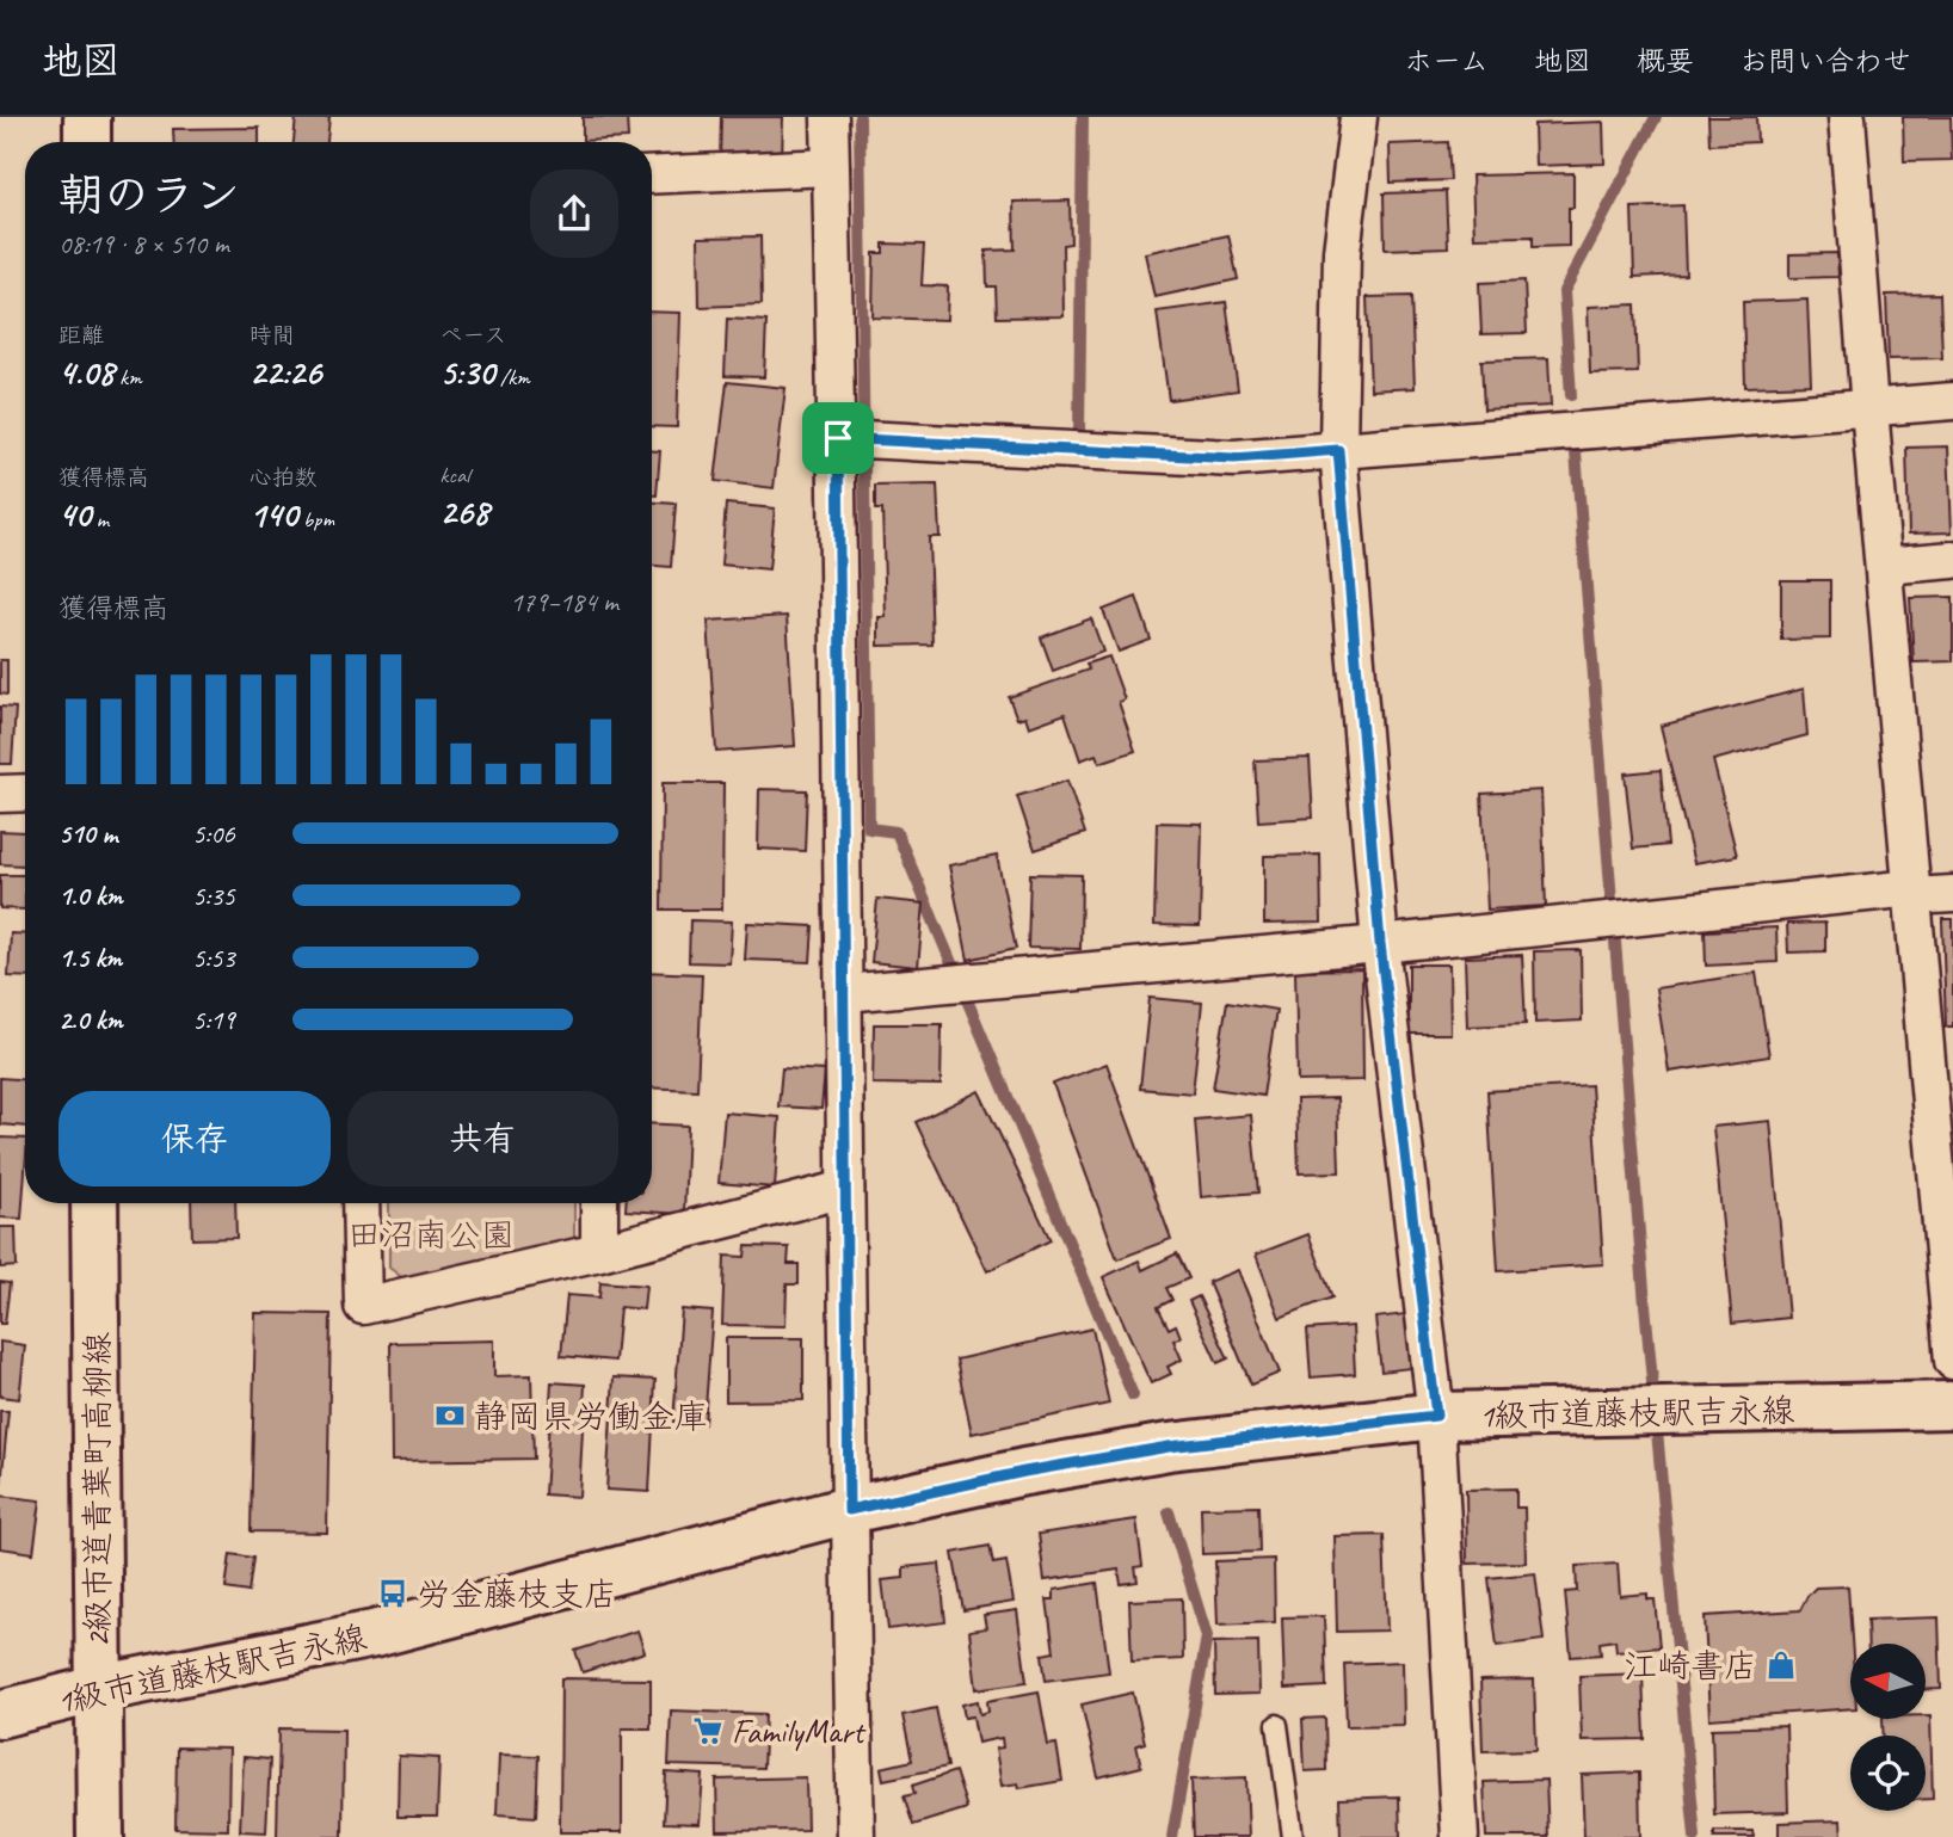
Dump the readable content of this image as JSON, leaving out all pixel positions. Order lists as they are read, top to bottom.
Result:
{
  "streets": {
    "street": ["1級市道藤枝駅吉永線", "2級市道青葉町高柳線"]
  },
  "crossings": [
    ["1級市道藤枝駅吉永線", "2級市道青葉町高柳線"]
  ],
  "parks": ["田沼南公園"],
  "places": {
    "bank": ["静岡県労働金庫"],
    "bus stop": ["労金藤枝支店"],
    "shop": ["江崎書店"],
    "supermarket": ["FamilyMart"]
  },
  "north": "left",
  "page": {
    "header": "地図",
    "nav": [
      "ホーム",
      "地図",
      "概要",
      "お問い合わせ"
    ],
    "heading": ["朝のラン", "08:19 · 8 × 510 m"],
    "stats": [
      ["距離", "4.08 km"],
      ["時間", "22:26"],
      ["ペース", "5:30 /km"],
      ["獲得標高", "40 m"],
      ["心拍数", "140 bpm"],
      ["kcal", "268"]
    ],
    "chart": ["獲得標高", "179–184 m"],
    "list": [
      {
        "name": "510 m",
        "note": "5:06"
      },
      {
        "name": "1.0 km",
        "note": "5:35"
      },
      {
        "name": "1.5 km",
        "note": "5:53"
      },
      {
        "name": "2.0 km",
        "note": "5:19"
      }
    ],
    "buttons": ["保存", "共有"]
  }
}
